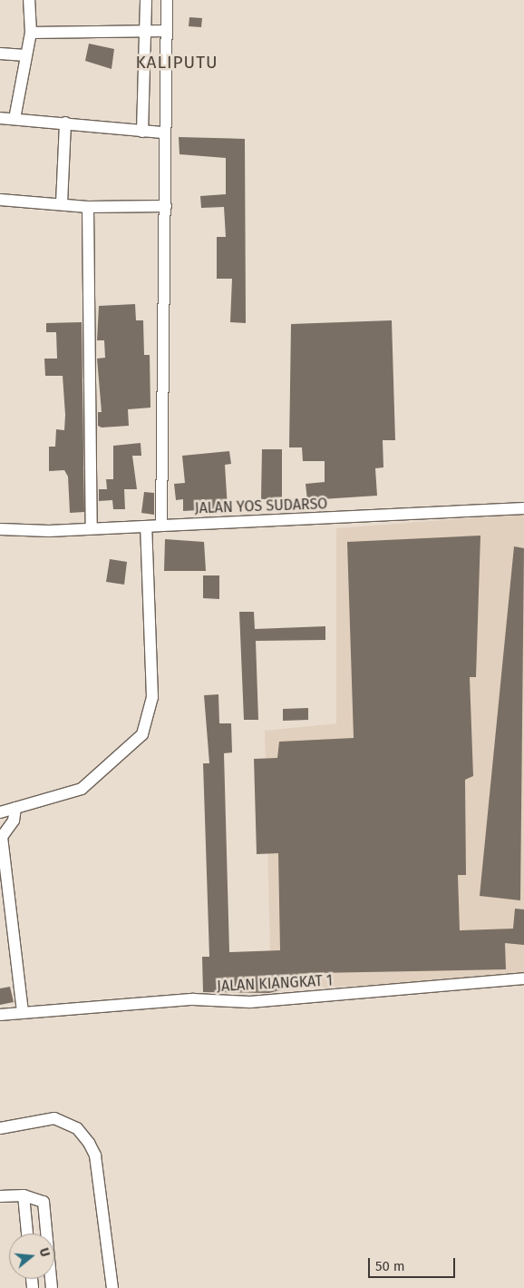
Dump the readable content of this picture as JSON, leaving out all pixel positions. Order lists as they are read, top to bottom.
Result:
{
  "streets": {
    "street": ["JALAN YOS SUDARSO", "JALAN KIANGKAT 1"]
  },
  "districts": ["KALIPUTU"],
  "scale_bar": "50 m",
  "north": "right"
}
